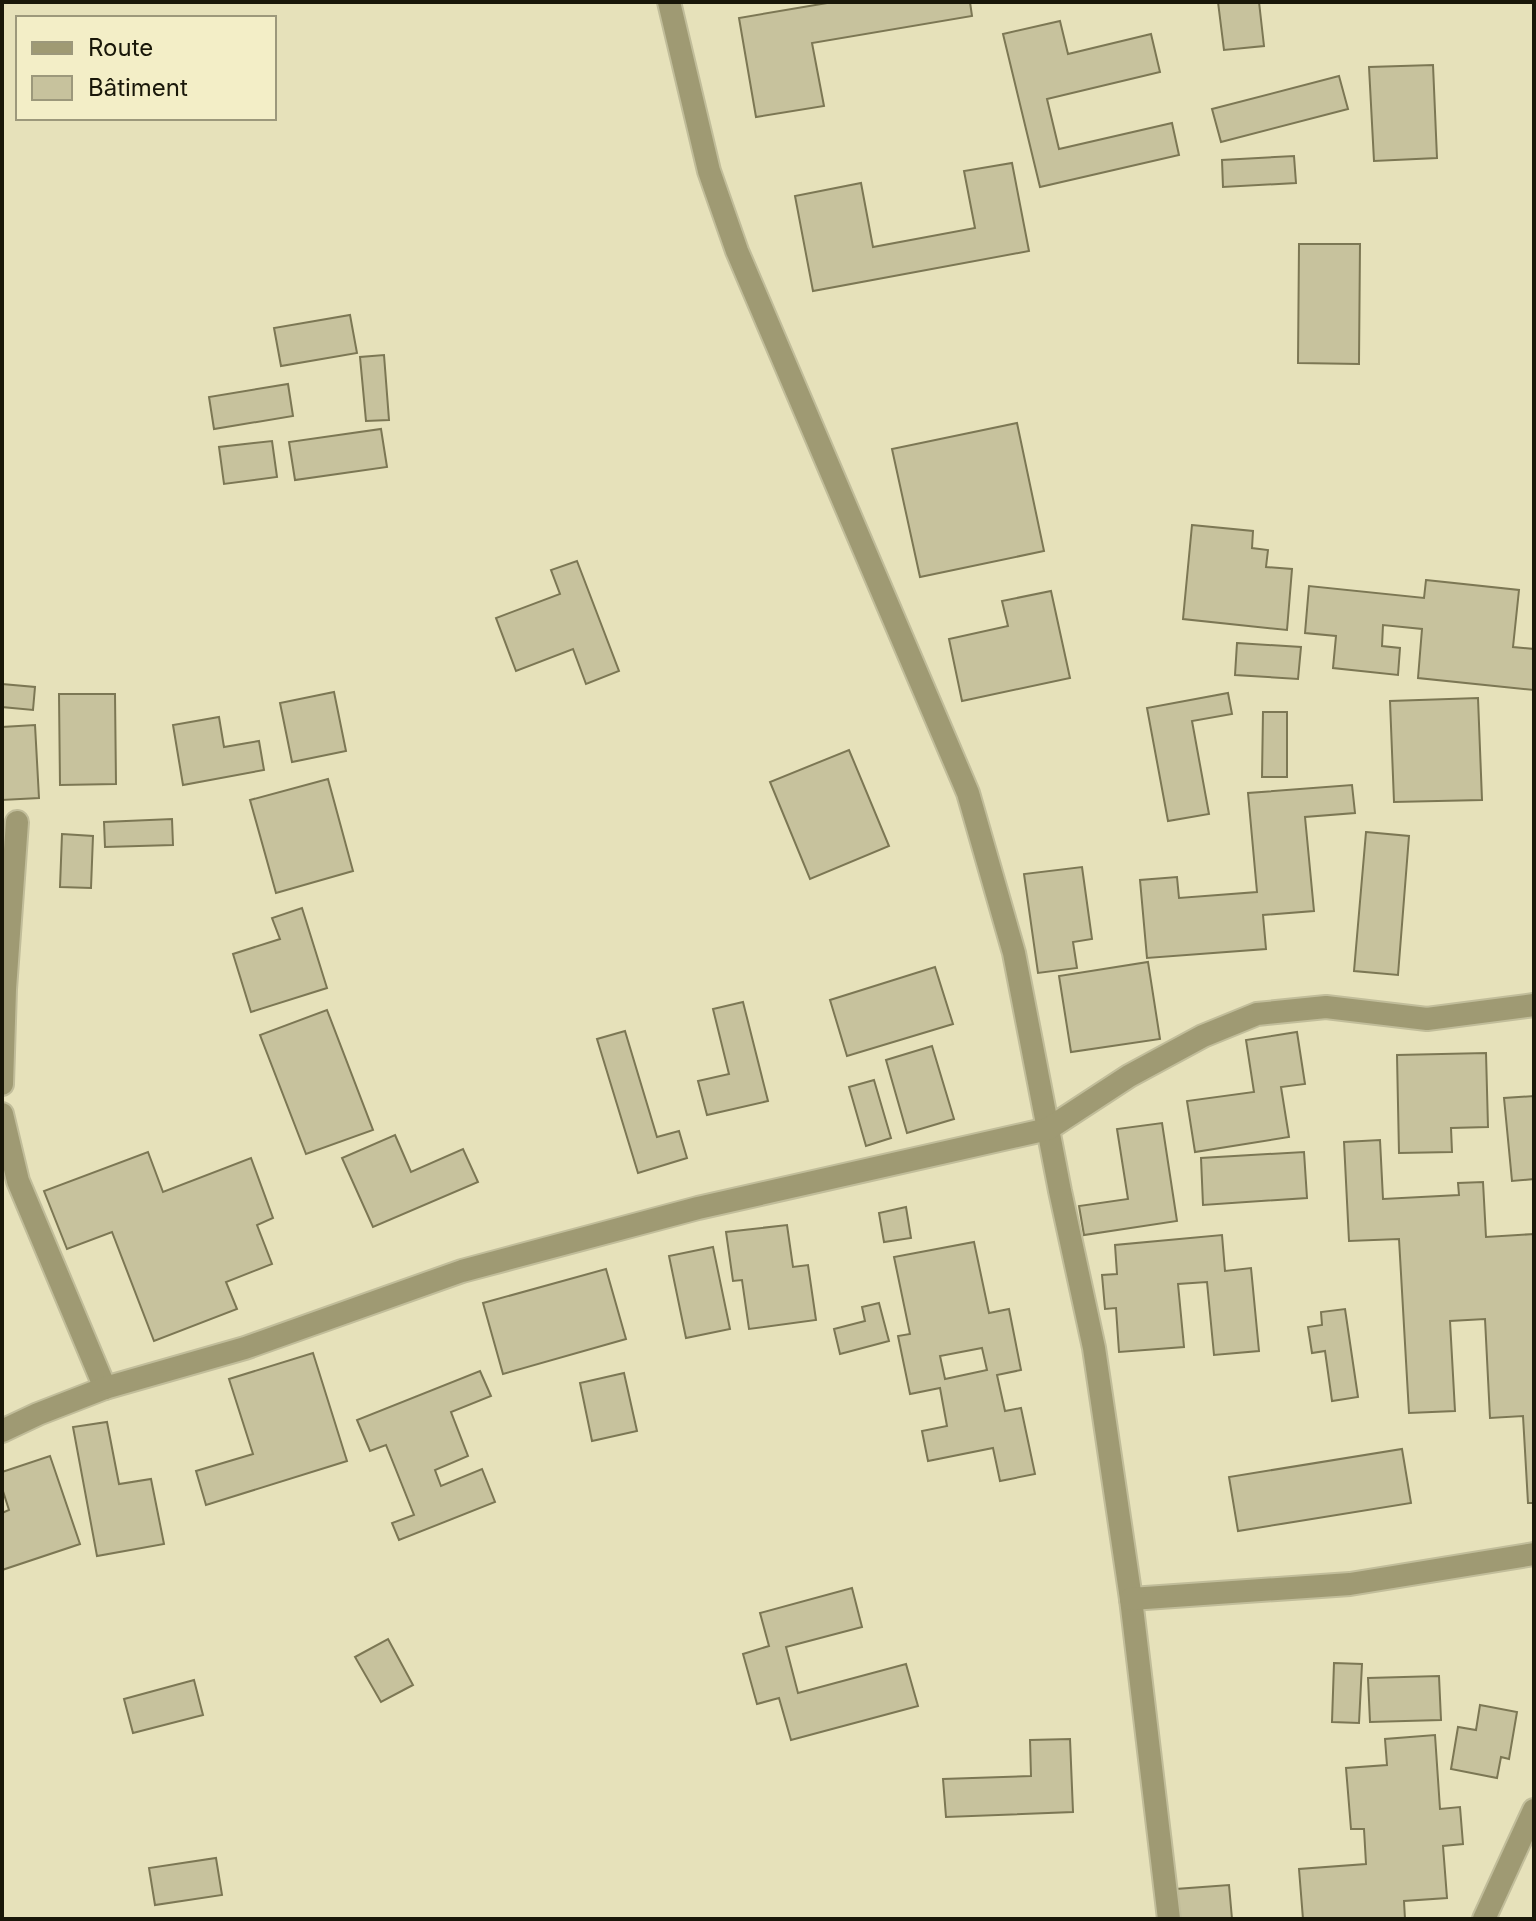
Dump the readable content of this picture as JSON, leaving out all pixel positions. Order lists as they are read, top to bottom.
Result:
{
  "legend": ["Route", "Bâtiment"]
}
